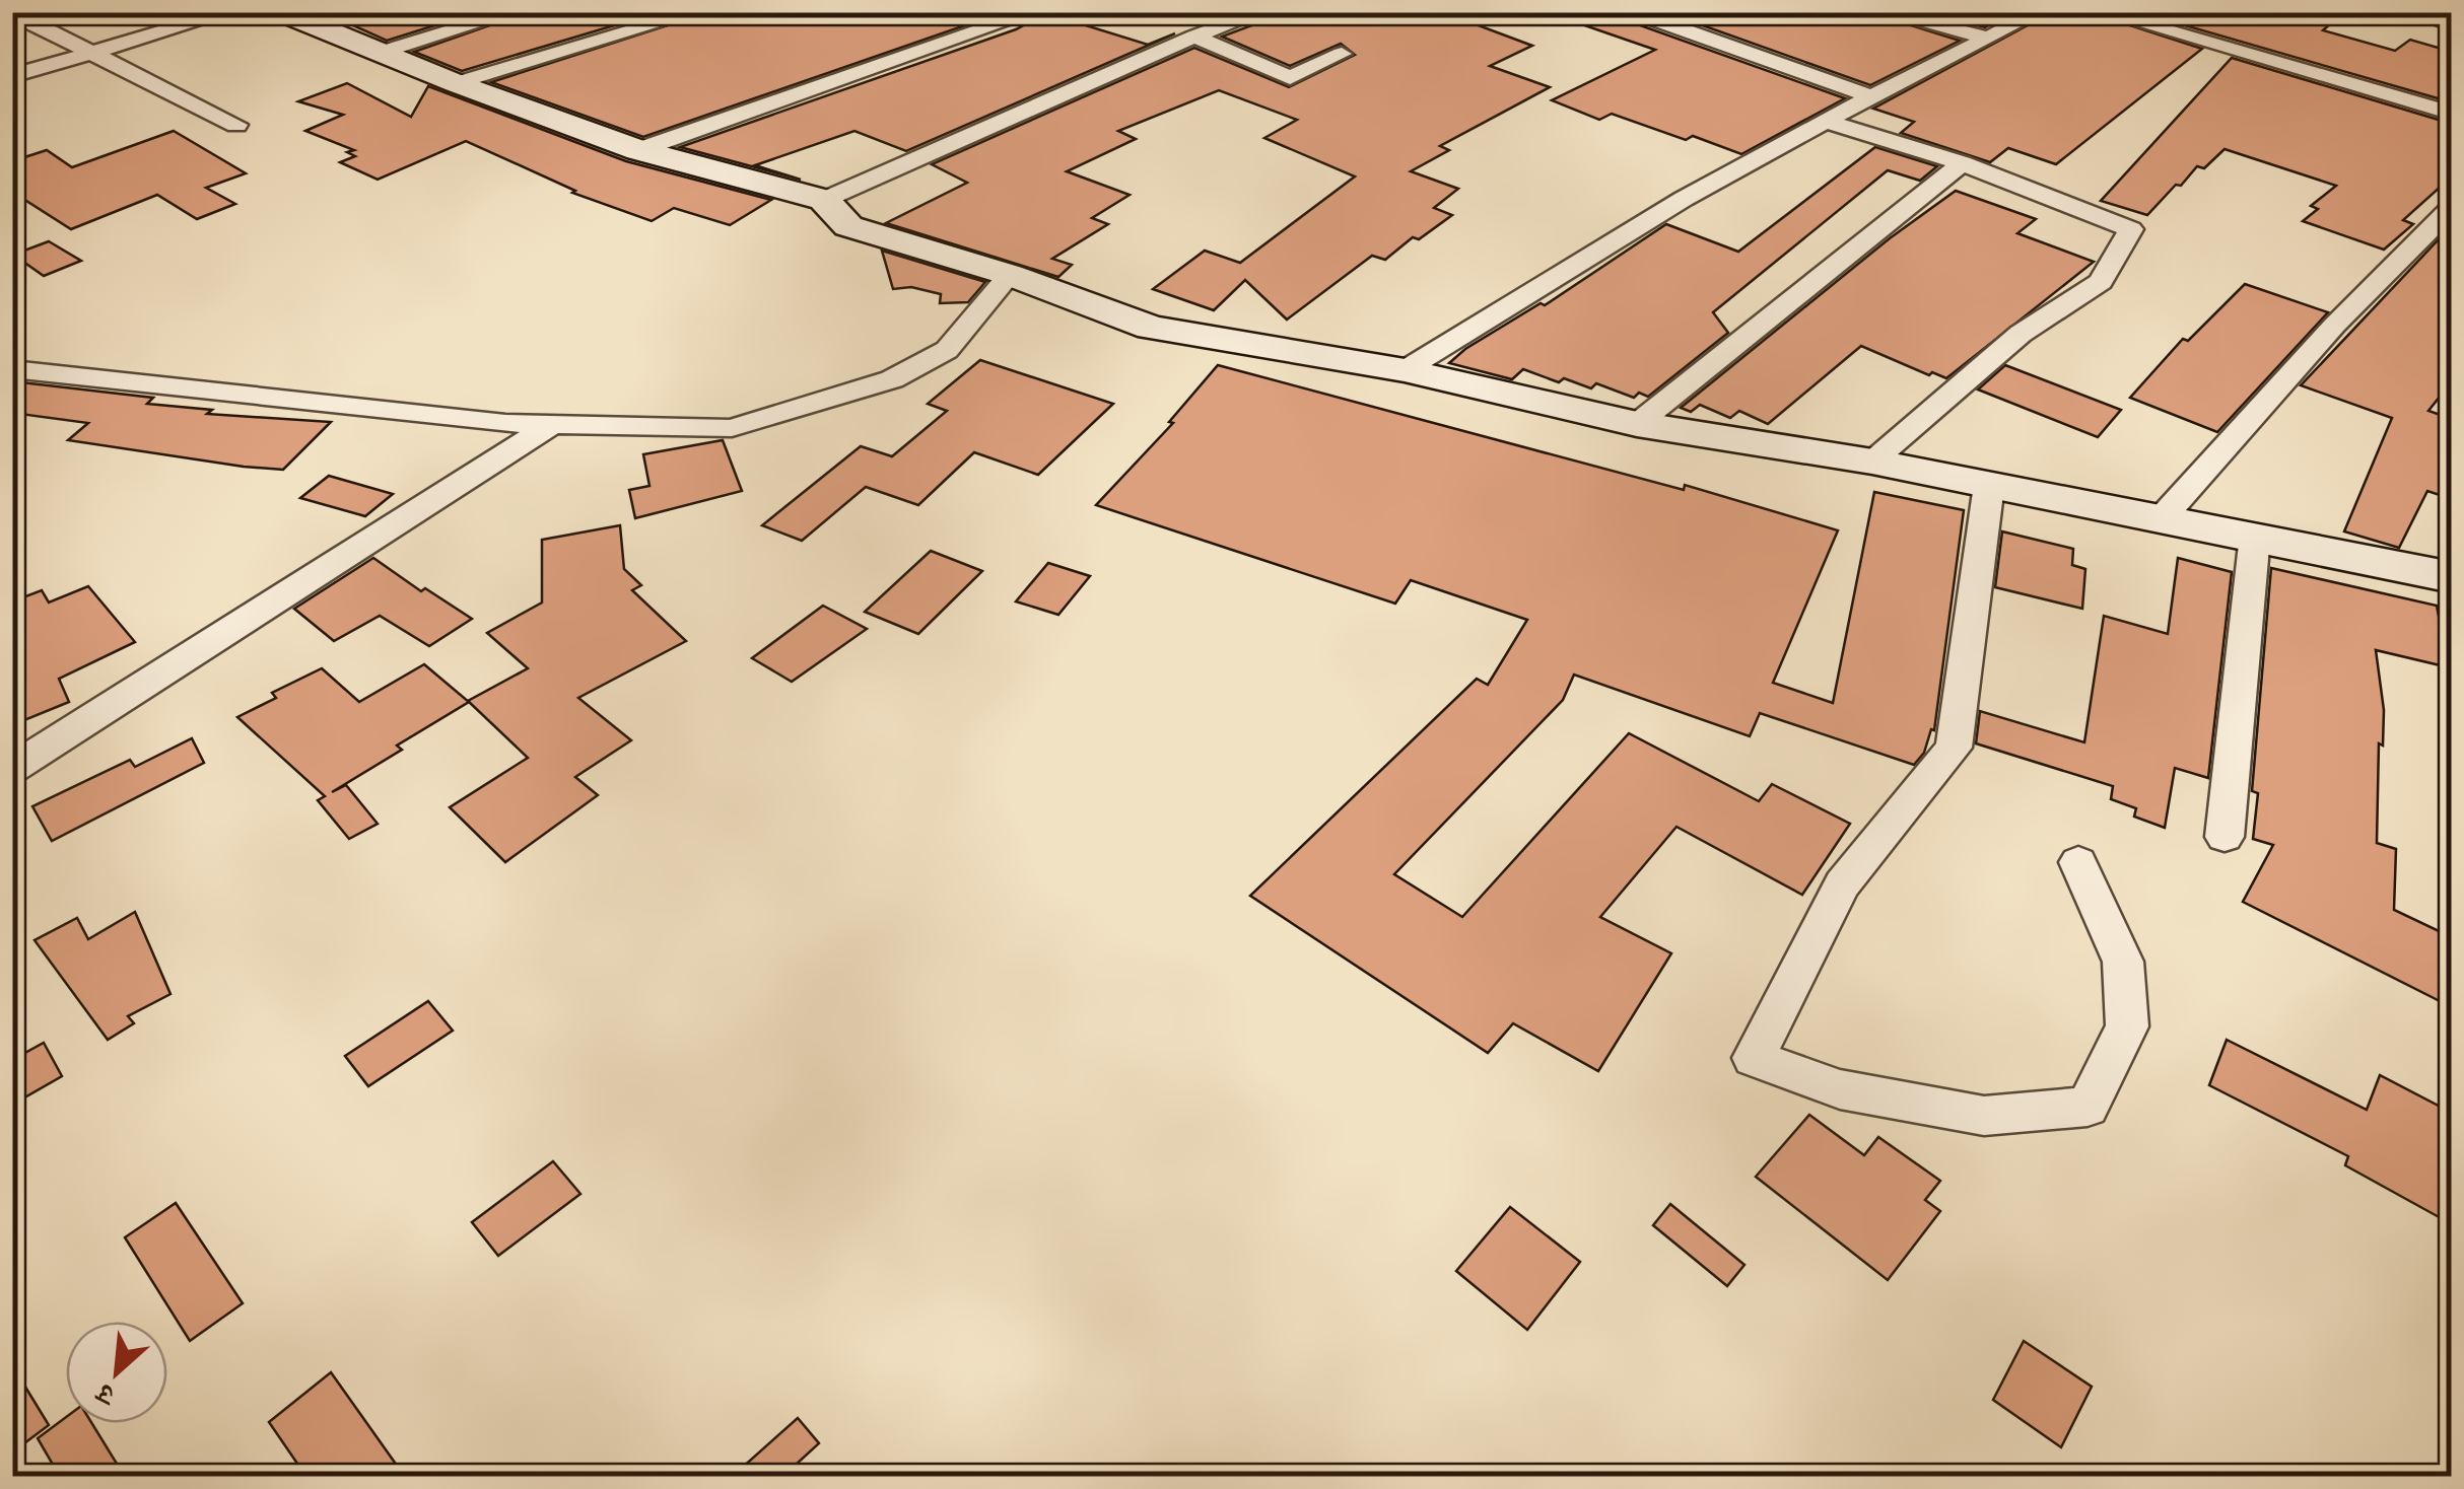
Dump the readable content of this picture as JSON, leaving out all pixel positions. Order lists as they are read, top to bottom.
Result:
{
  "north": "bottom left"
}
